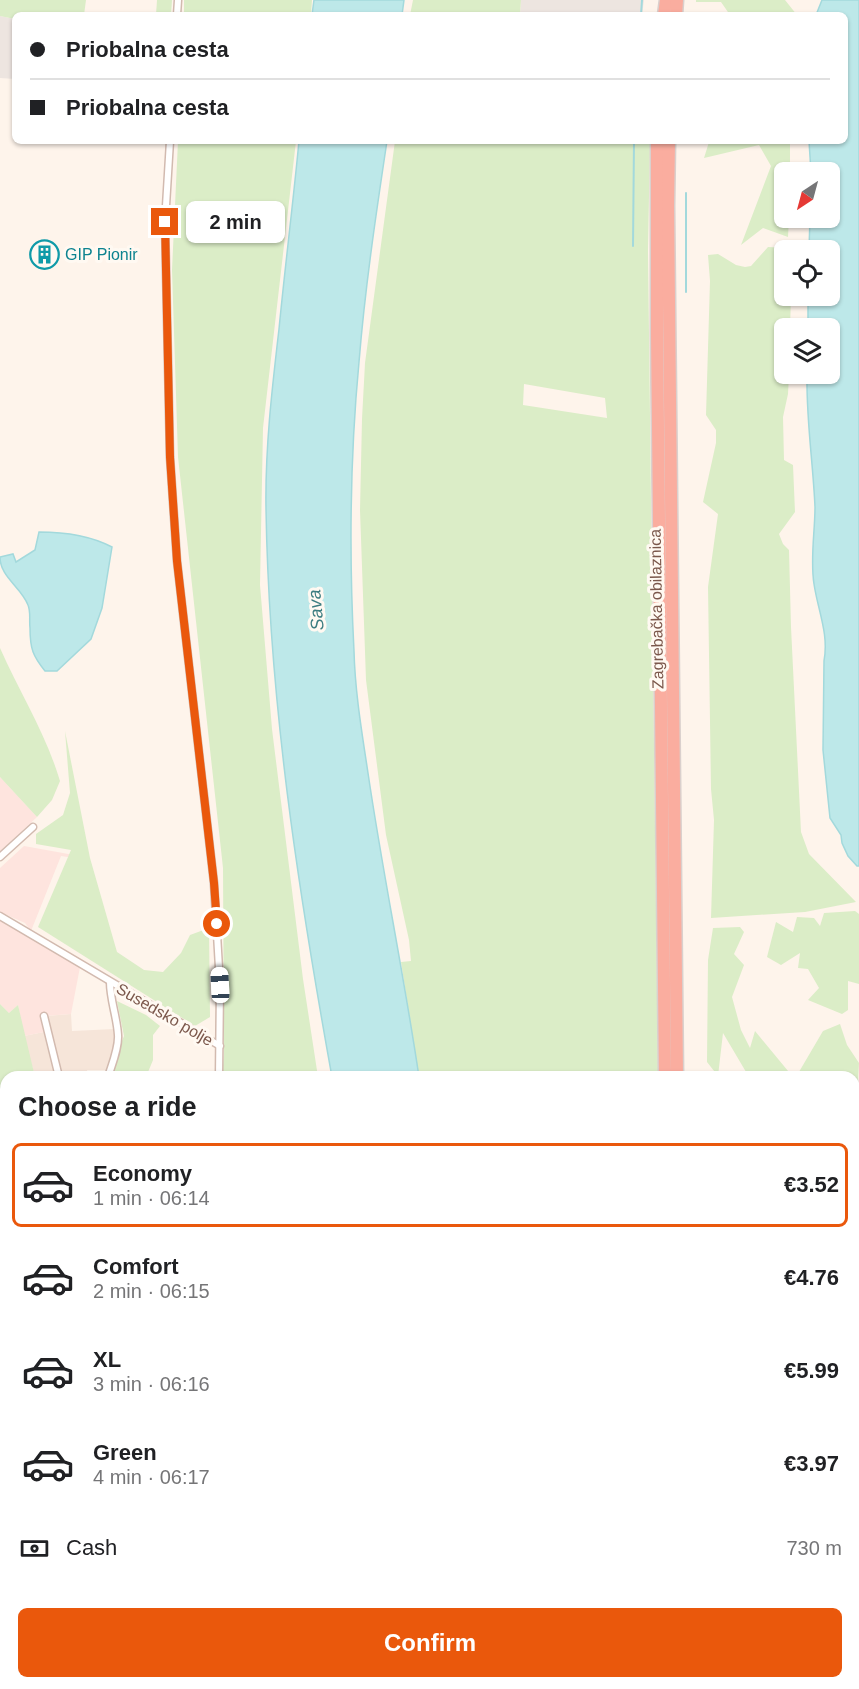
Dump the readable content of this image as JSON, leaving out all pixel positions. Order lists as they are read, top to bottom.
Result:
{
  "streets": {
    "highway": ["Zagrebačka obilaznica"],
    "street": ["Susedsko polje"]
  },
  "water": ["Sava"],
  "places": {
    "building": ["GIP Pionir"]
  },
  "north": "bottom left",
  "page": {
    "banner": ["Priobalna cesta", "Priobalna cesta"],
    "bubble": "2 min",
    "heading": "Choose a ride",
    "list": [
      {
        "name": "Economy",
        "note": "1 min · 06:14",
        "value": "€3.52"
      },
      {
        "name": "Comfort",
        "note": "2 min · 06:15",
        "value": "€4.76"
      },
      {
        "name": "XL",
        "note": "3 min · 06:16",
        "value": "€5.99"
      },
      {
        "name": "Green",
        "note": "4 min · 06:17",
        "value": "€3.97"
      }
    ],
    "pay": ["Cash", "730 m"],
    "buttons": "Confirm"
  }
}
